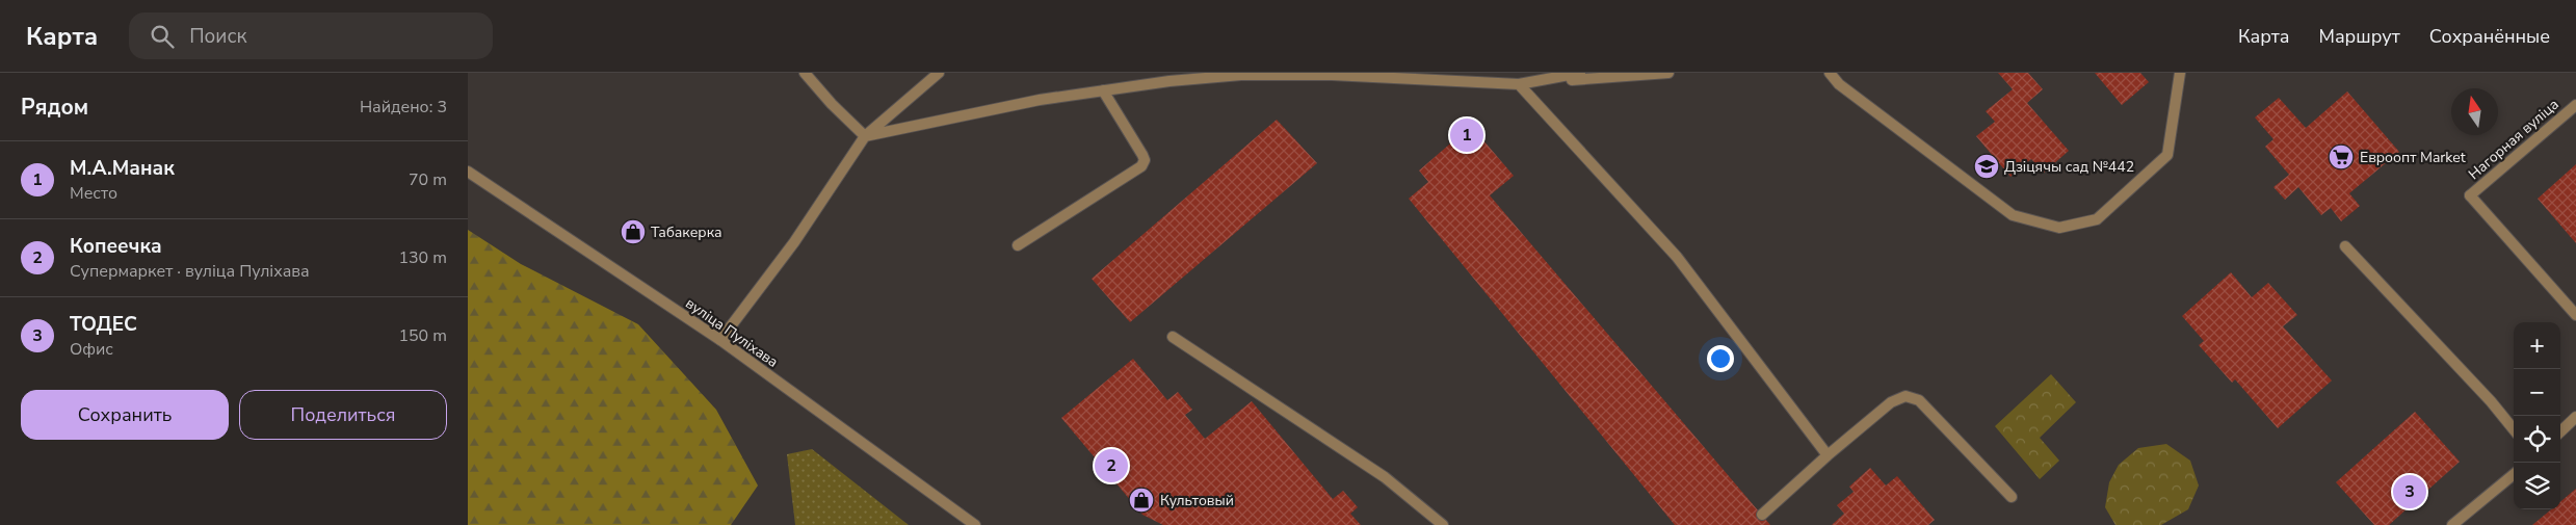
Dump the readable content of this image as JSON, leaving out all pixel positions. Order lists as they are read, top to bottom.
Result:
{
  "streets": {
    "street": ["Нагорная вуліца", "вуліца Пуліхава"]
  },
  "places": {
    "supermarket": ["Евроопт Market"],
    "school or university": ["Дзіцячы сад №442"],
    "shop": ["Табакерка", "Культовый"]
  },
  "north": "top",
  "page": {
    "header": "Карта",
    "search": "Поиск",
    "nav": ["Карта", "Маршрут", "Сохранённые"],
    "heading": ["Рядом", "Найдено: 3"],
    "pins": ["1", "2", "3"],
    "list": [
      {
        "mark": "1",
        "name": "М.А.Манак",
        "note": "Место",
        "value": "70 m"
      },
      {
        "mark": "2",
        "name": "Копеечка",
        "note": "Супермаркет · вуліца Пуліхава",
        "value": "130 m"
      },
      {
        "mark": "3",
        "name": "ТОДЕС",
        "note": "Офис",
        "value": "150 m"
      }
    ],
    "map_buttons": ["+", "−"],
    "buttons": ["Сохранить", "Поделиться"]
  }
}
